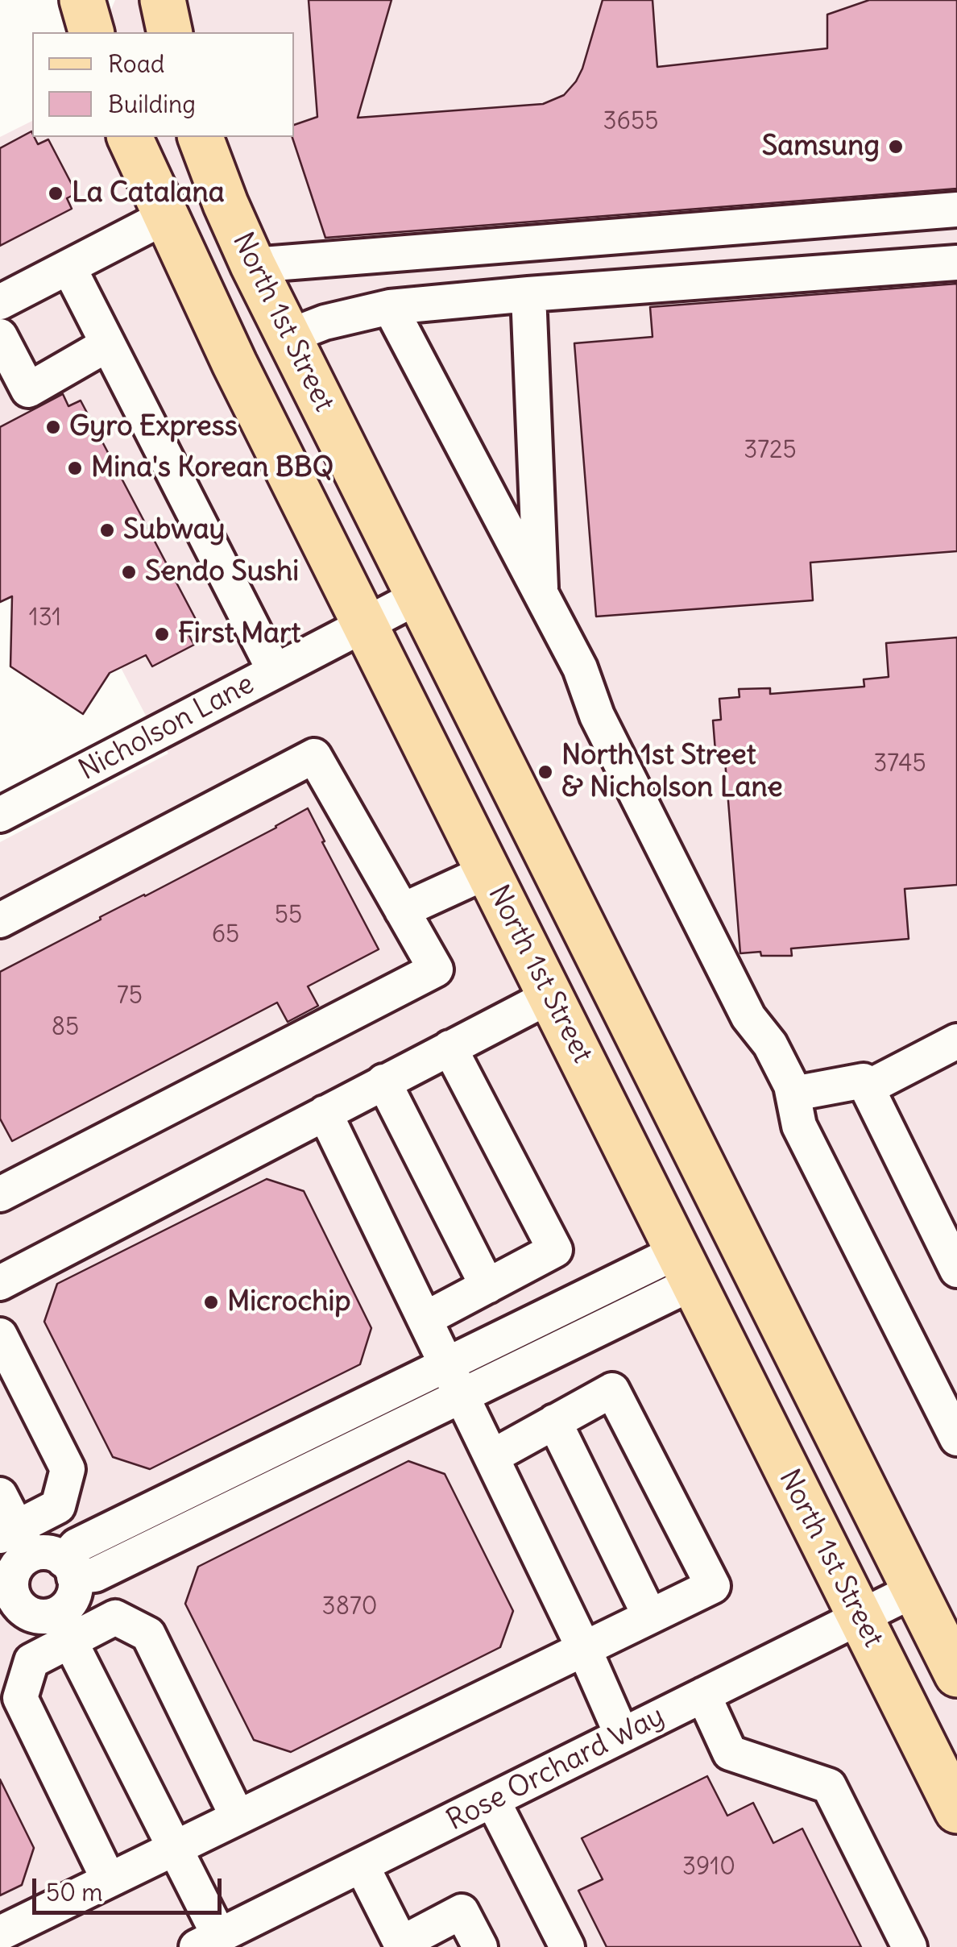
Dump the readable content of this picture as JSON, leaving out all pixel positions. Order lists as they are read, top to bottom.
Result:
{
  "streets": {
    "main road": ["North 1st Street"],
    "street": ["Nicholson Lane", "Rose Orchard Way"]
  },
  "crossings": [
    ["North 1st Street", "Nicholson Lane"],
    ["North 1st Street", "Rose Orchard Way"]
  ],
  "places": [
    "Samsung",
    "La Catalana",
    "Gyro Express",
    "Mina's Korean BBQ",
    "Subway",
    "Sendo Sushi",
    "First Mart",
    "North 1st Street & Nicholson Lane",
    "Microchip"
  ],
  "house_numbers": [
    "3655",
    "3725",
    "131",
    "3745",
    "55",
    "65",
    "75",
    "85",
    "3870",
    "3910"
  ],
  "legend": ["Road", "Building"],
  "scale_bar": "50 m"
}
